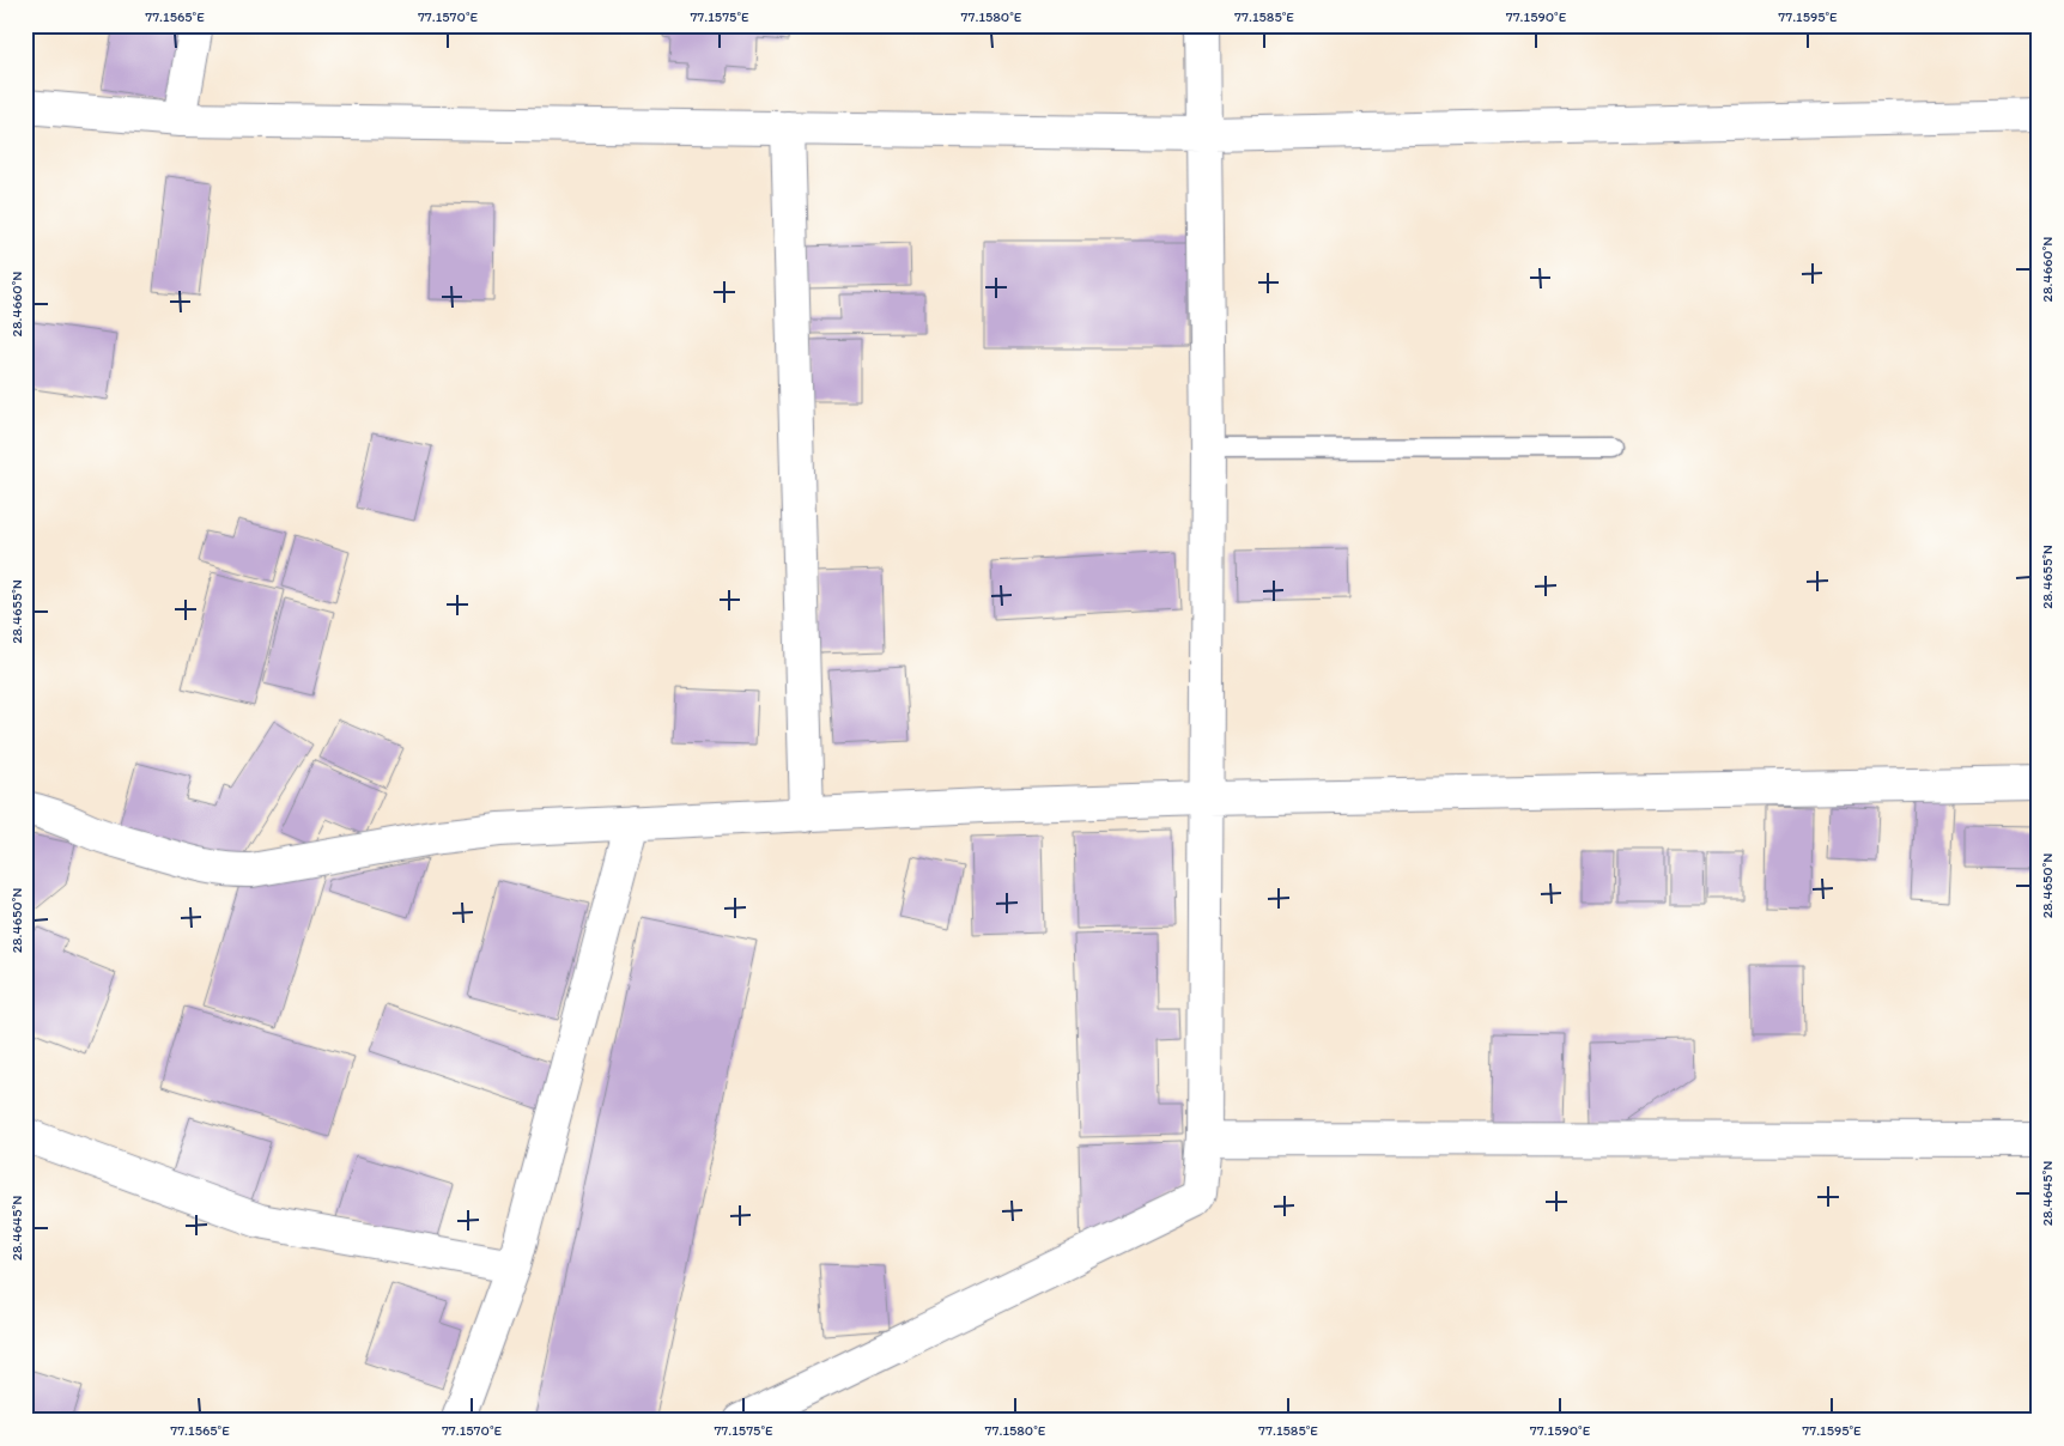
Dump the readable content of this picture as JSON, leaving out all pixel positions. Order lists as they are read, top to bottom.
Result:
{
  "coordinates": [
    "77.1565°E",
    "77.1570°E",
    "77.1575°E",
    "77.1580°E",
    "77.1585°E",
    "77.1590°E",
    "77.1595°E",
    "28.4660°N",
    "28.4655°N",
    "28.4650°N",
    "28.4645°N"
  ]
}
